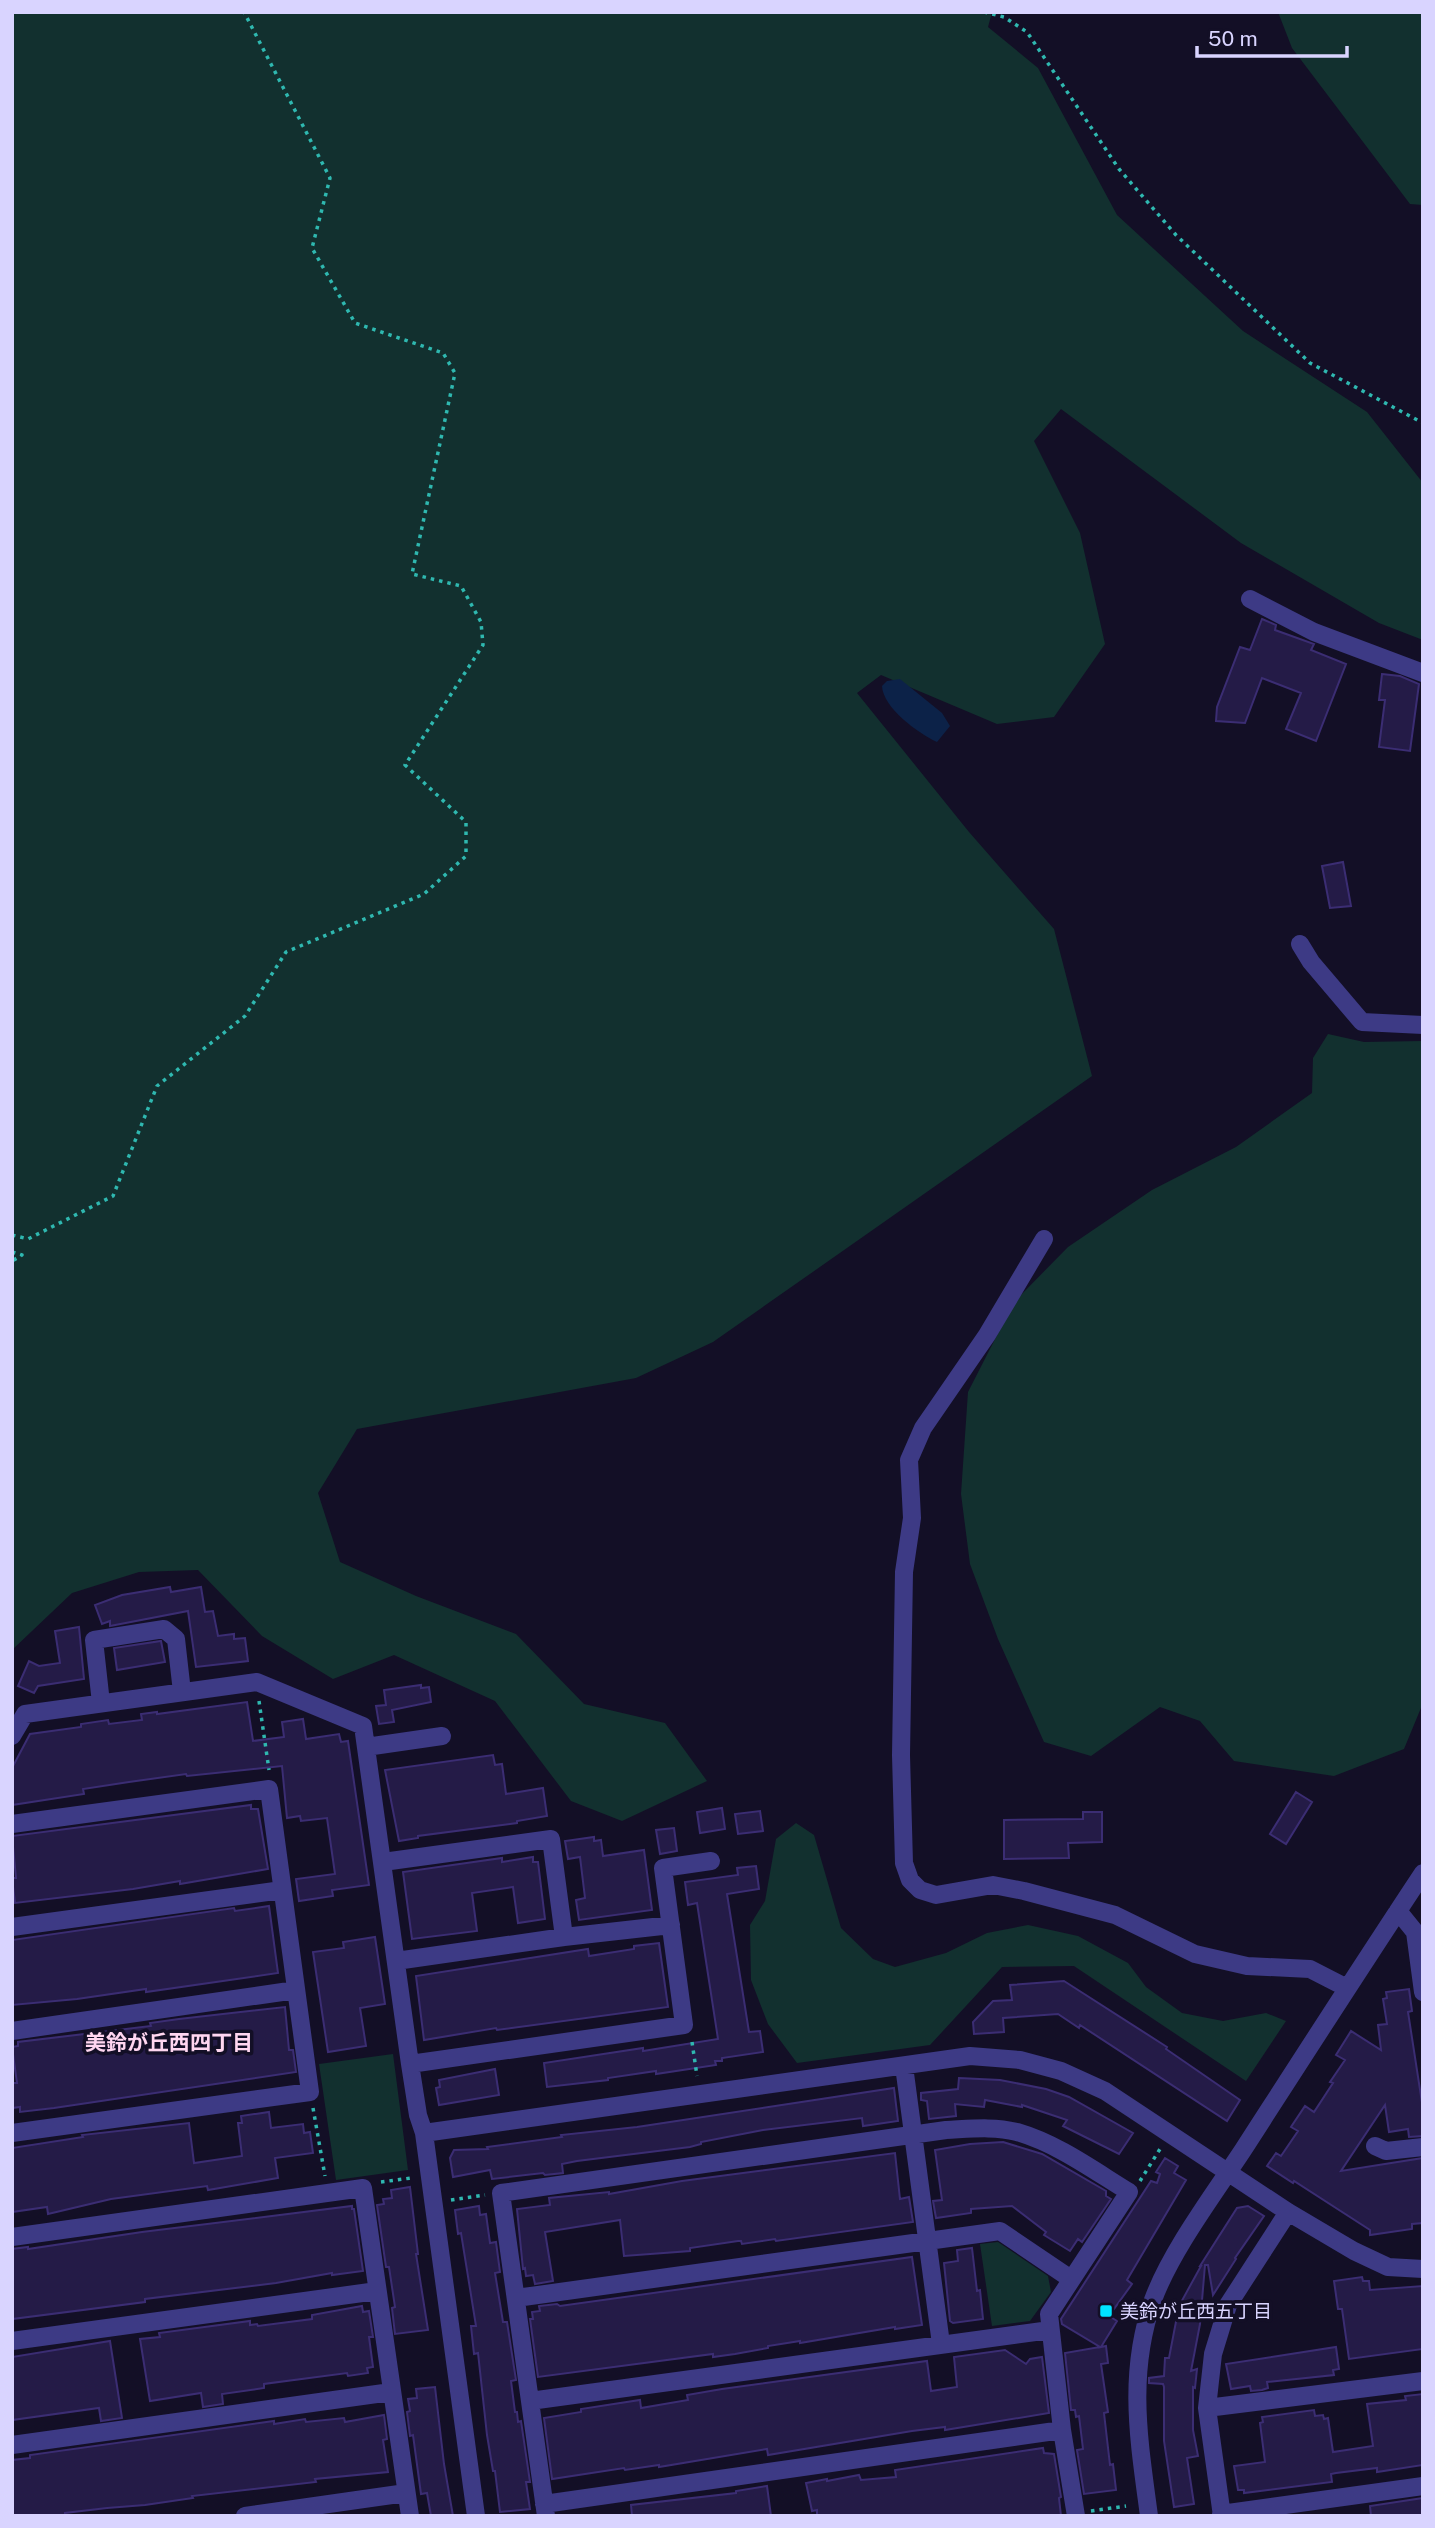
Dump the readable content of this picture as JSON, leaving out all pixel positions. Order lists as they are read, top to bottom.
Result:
{
  "districts": ["美鈴が丘西四丁目"],
  "places": {
    "transit": ["美鈴が丘西五丁目"]
  },
  "scale_bar": "50 m"
}
